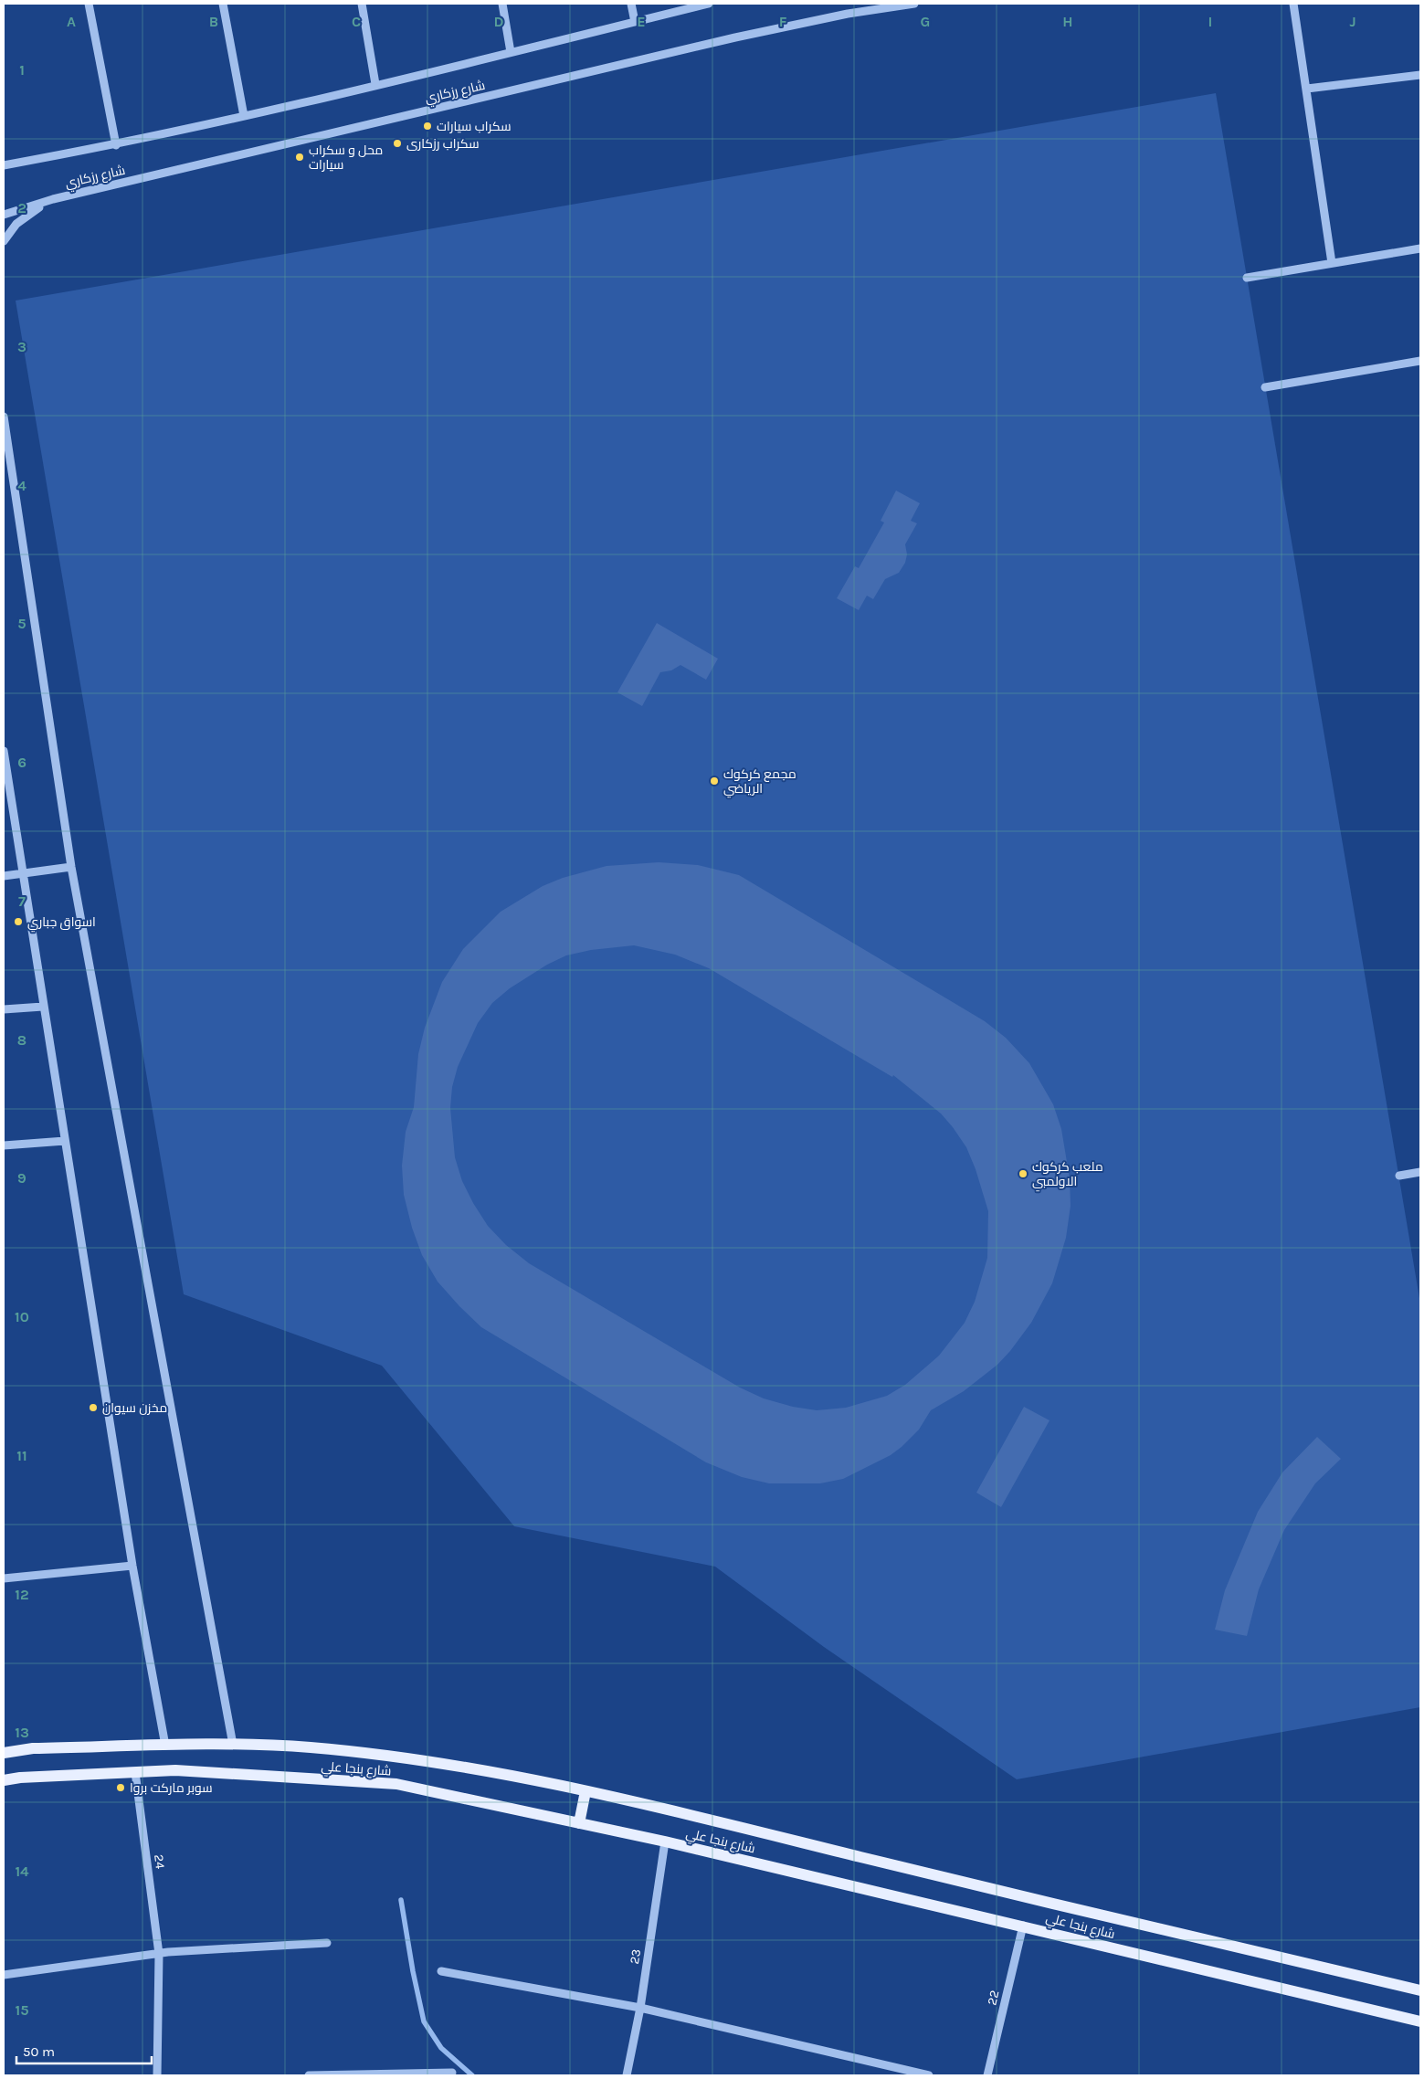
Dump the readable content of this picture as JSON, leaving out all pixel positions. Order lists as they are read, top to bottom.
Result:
{
  "streets": {
    "main road": ["شارع بنجا علي"],
    "street": [
      "شارع رزكاري",
      "24",
      "23",
      "22"
    ]
  },
  "crossings": [
    ["شارع بنجا علي", "24"],
    ["شارع بنجا علي", "23"],
    ["شارع بنجا علي", "22"]
  ],
  "places": [
    "سكراب سيارات",
    "سكراب رزكارى",
    "محل و سكراب سيارات",
    "مجمع كركوك الرياضي",
    "اسواق جباري",
    "ملعب كركوك الاولمبي",
    "مخزن سيوان",
    "سوبر ماركت بروا"
  ],
  "scale_bar": "50 m",
  "grid": {
    "columns": [
      "A",
      "B",
      "C",
      "D",
      "E",
      "F",
      "G",
      "H",
      "I",
      "J"
    ],
    "rows": [
      "1",
      "2",
      "3",
      "4",
      "5",
      "6",
      "7",
      "8",
      "9",
      "10",
      "11",
      "12",
      "13",
      "14",
      "15"
    ]
  }
}
